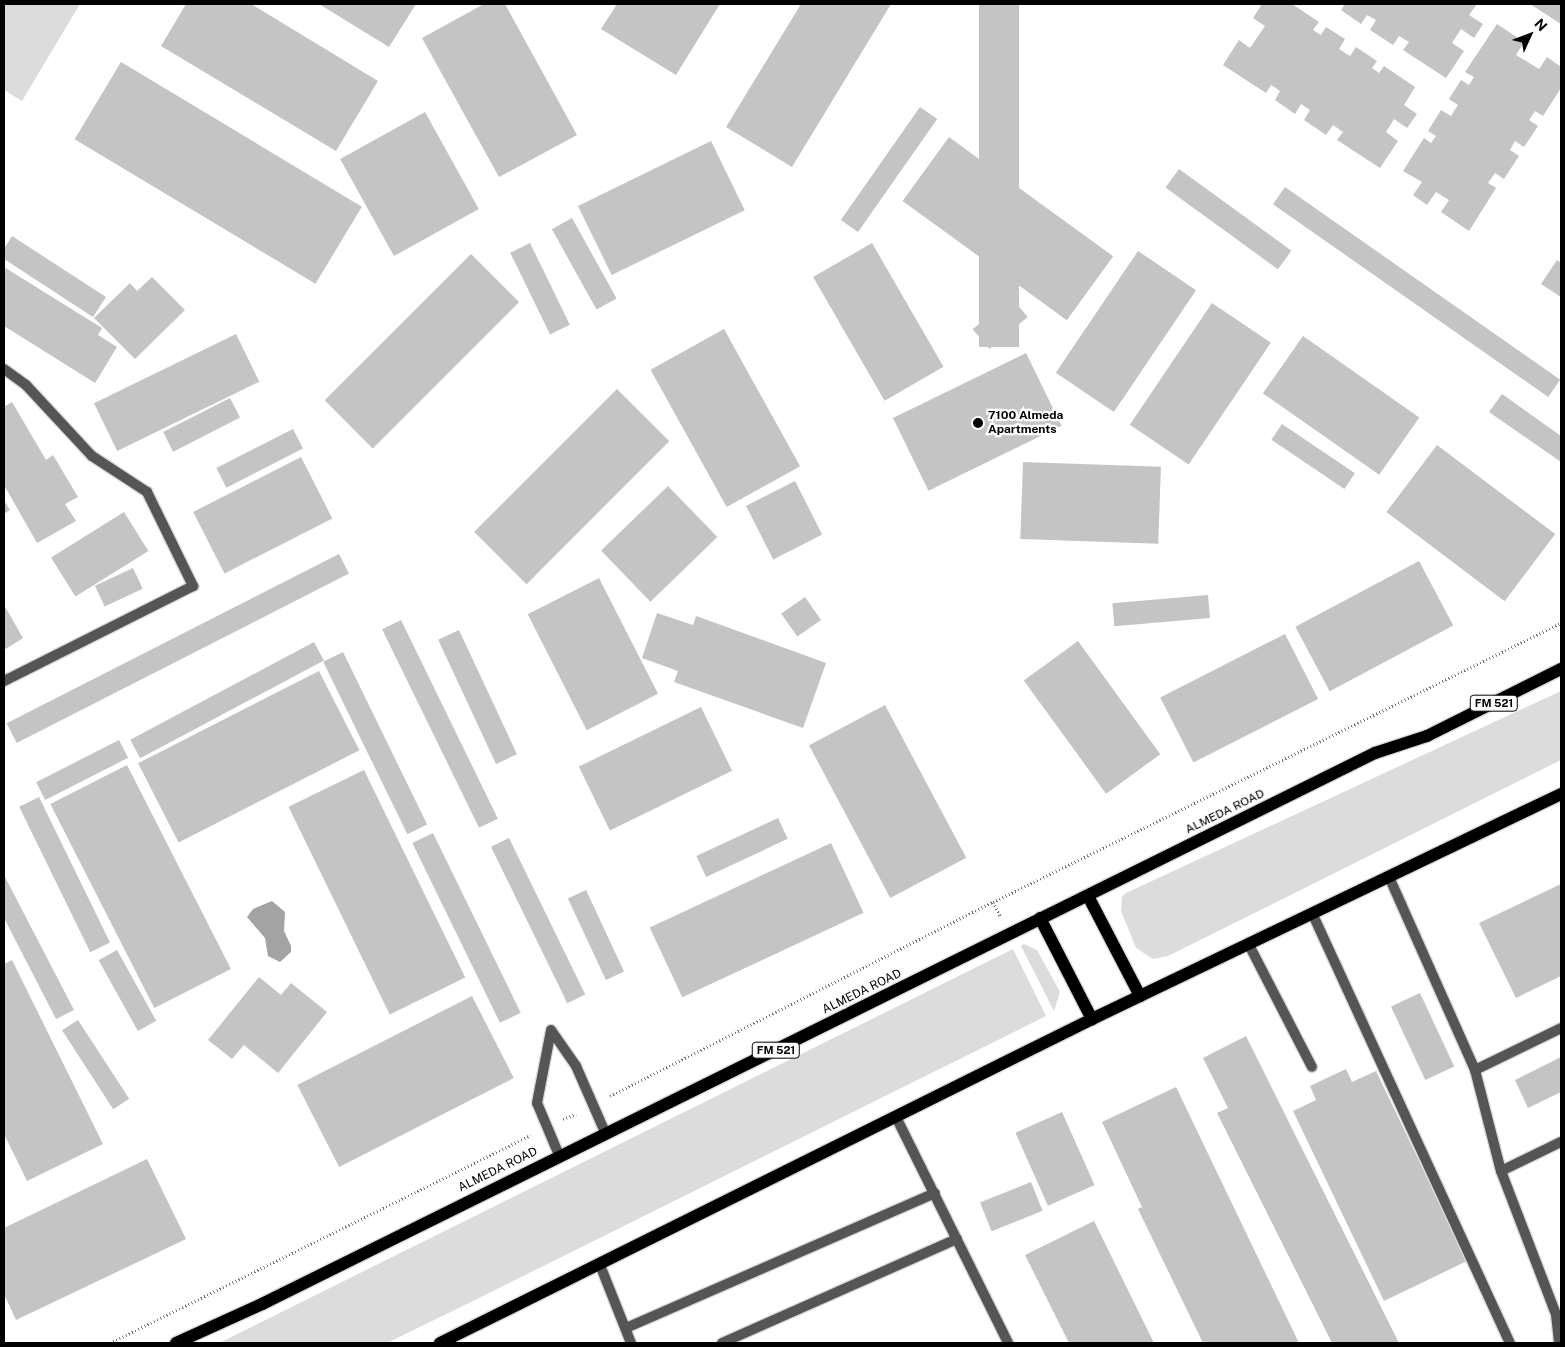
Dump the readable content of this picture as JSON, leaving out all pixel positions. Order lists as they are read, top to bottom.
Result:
{
  "streets": {
    "main road": ["FM 521", "ALMEDA ROAD"]
  },
  "places": ["7100 Almeda Apartments"],
  "north": "top right"
}
